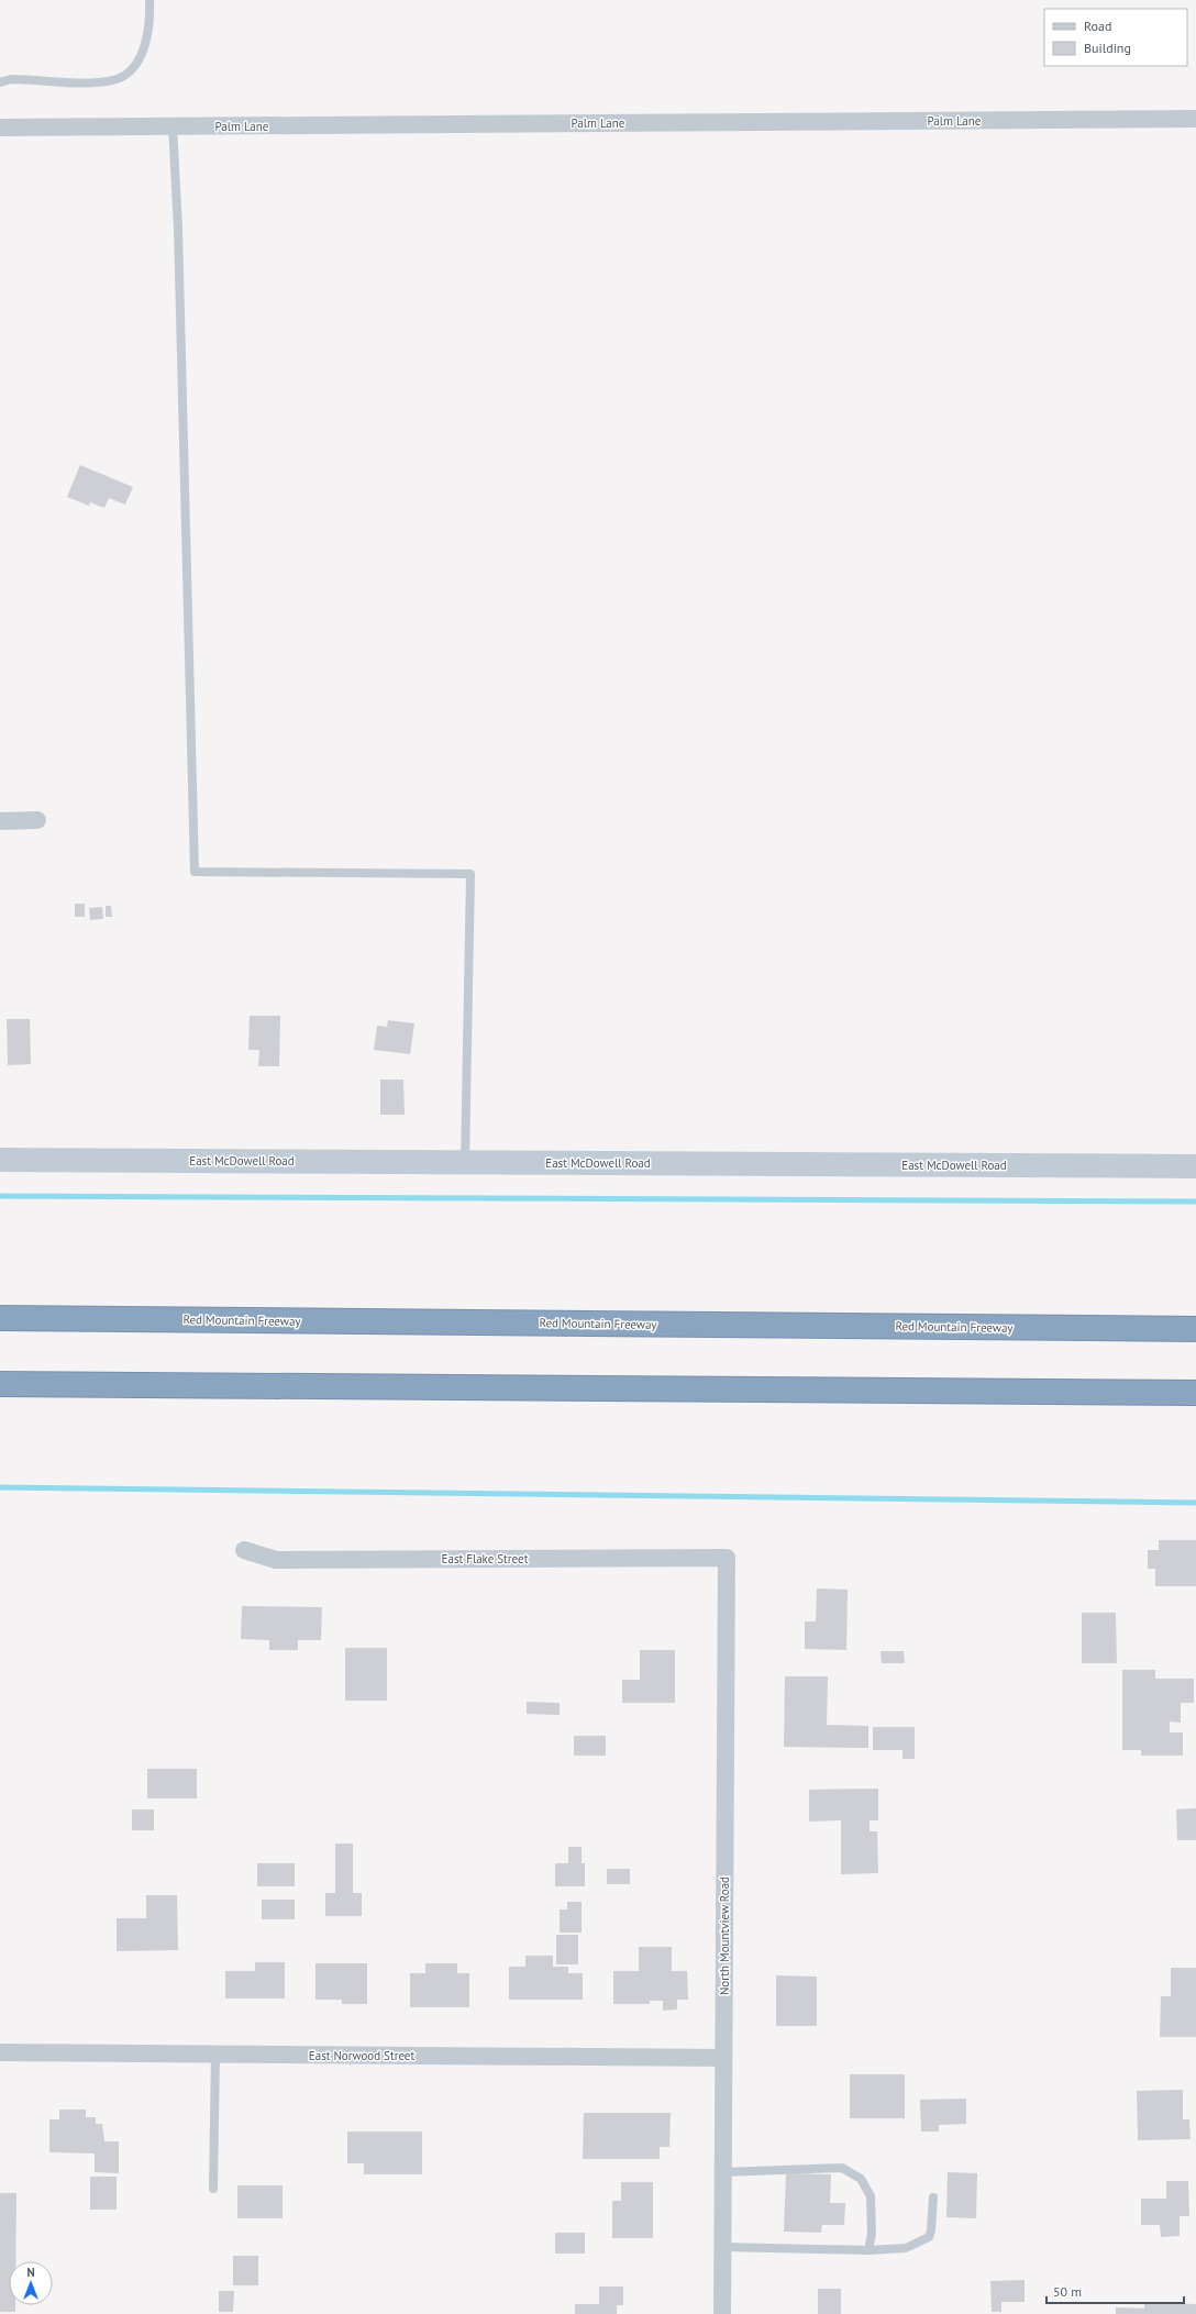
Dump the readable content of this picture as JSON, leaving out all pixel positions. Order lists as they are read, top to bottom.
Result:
{
  "streets": {
    "highway": ["Red Mountain Freeway"],
    "street": [
      "Palm Lane",
      "East McDowell Road",
      "East Flake Street",
      "North Mountview Road",
      "East Norwood Street"
    ]
  },
  "crossings": [
    ["East Flake Street", "North Mountview Road"],
    ["North Mountview Road", "East Norwood Street"]
  ],
  "legend": ["Road", "Building"],
  "scale_bar": "50 m",
  "north": "top"
}
